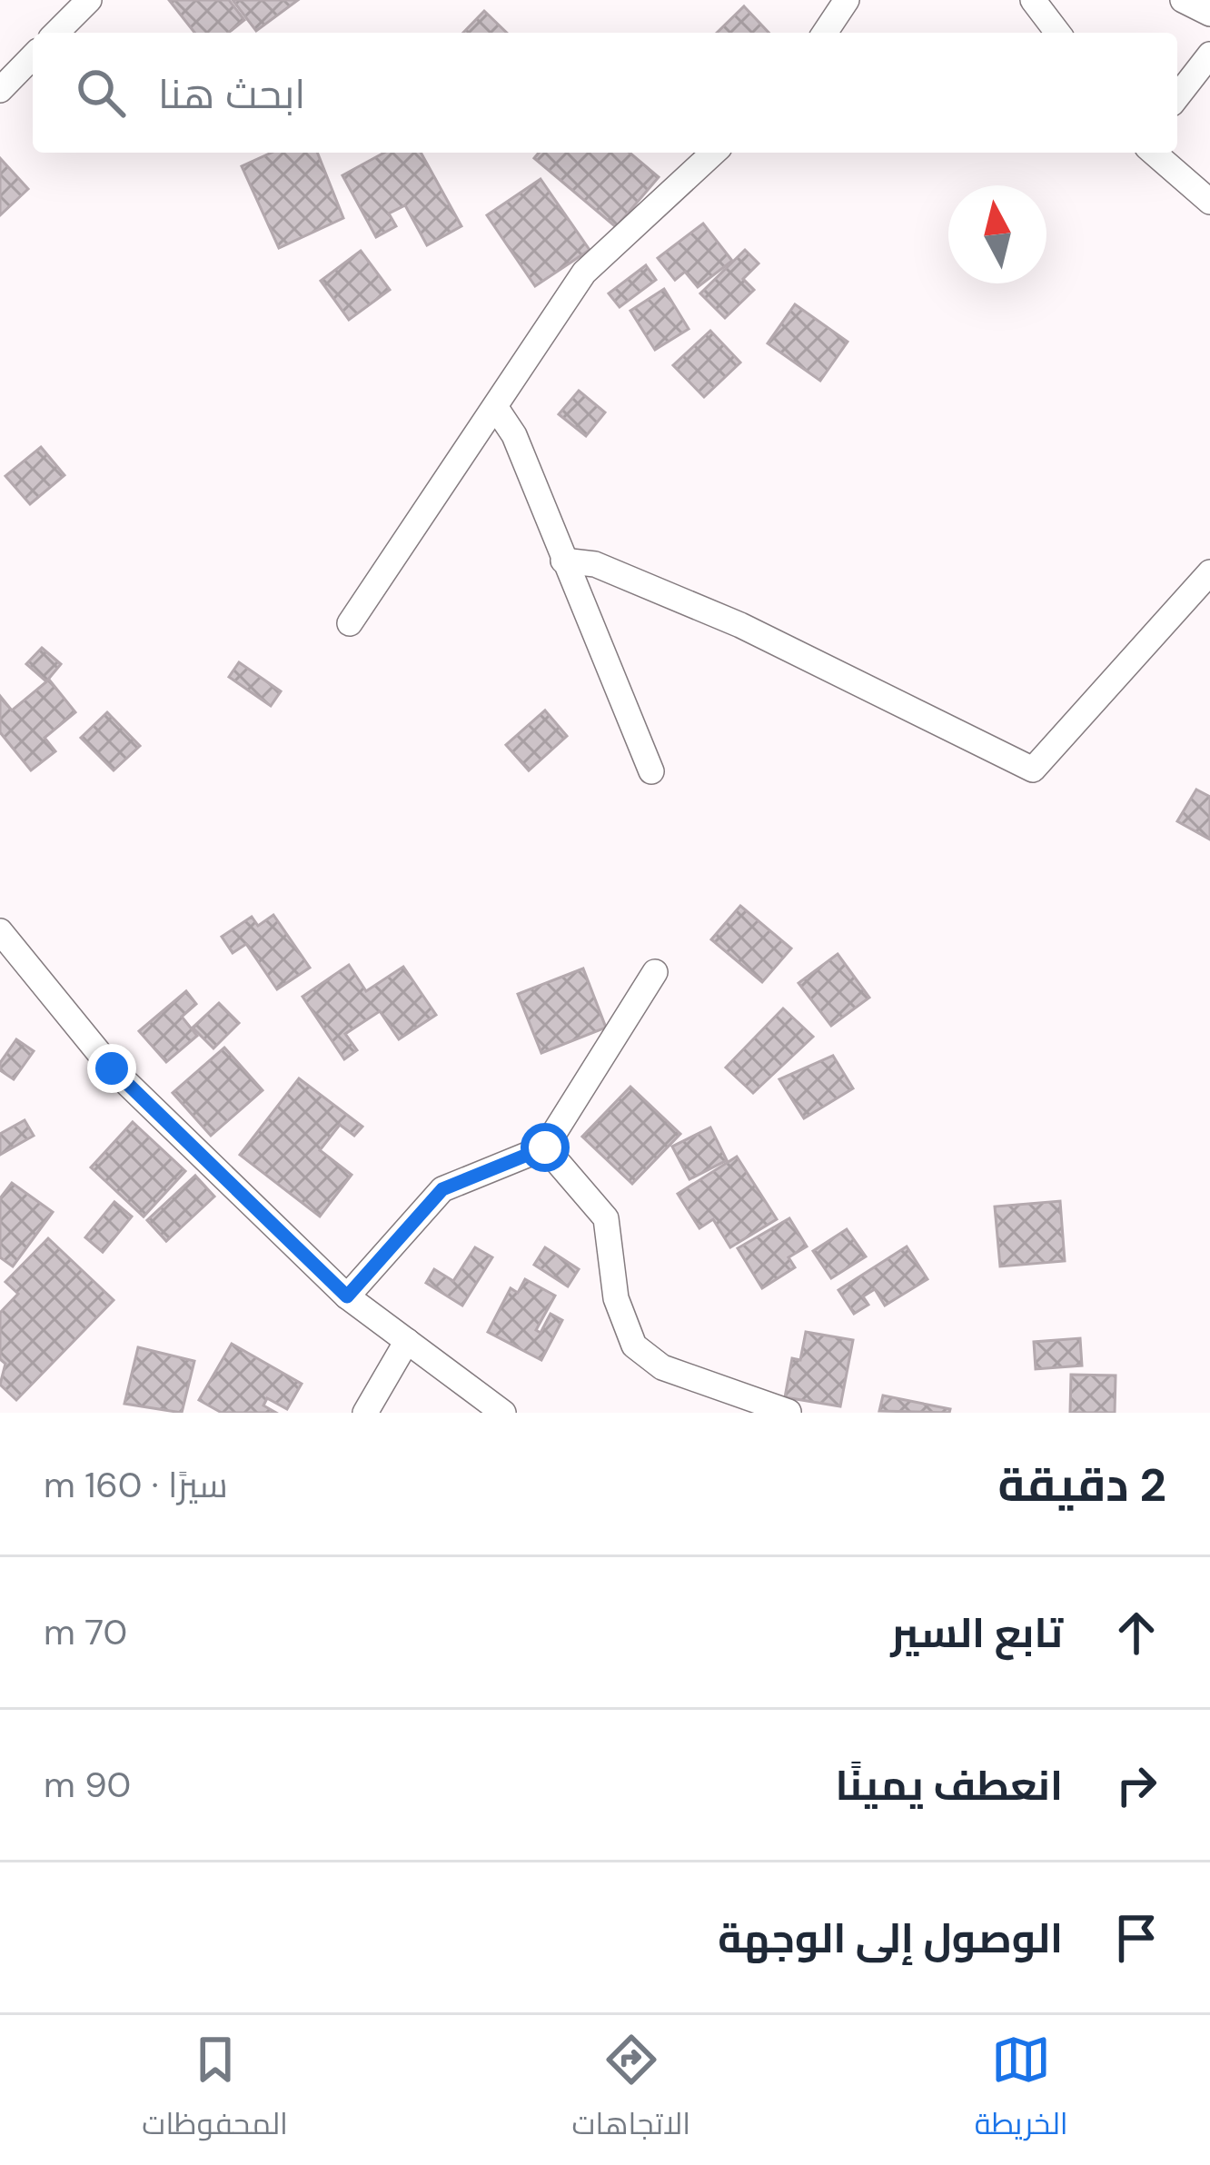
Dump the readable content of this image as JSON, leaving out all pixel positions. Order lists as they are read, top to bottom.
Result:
{
  "north": "top",
  "page": {
    "search": "ابحث هنا",
    "heading": ["2 دقيقة", "سيرًا · 160 m"],
    "list": [
      ["تابع السير", "70 m"],
      ["انعطف يمينًا", "90 m"],
      "الوصول إلى الوجهة"
    ],
    "nav": ["الخريطة", "الاتجاهات", "المحفوظات"]
  }
}
